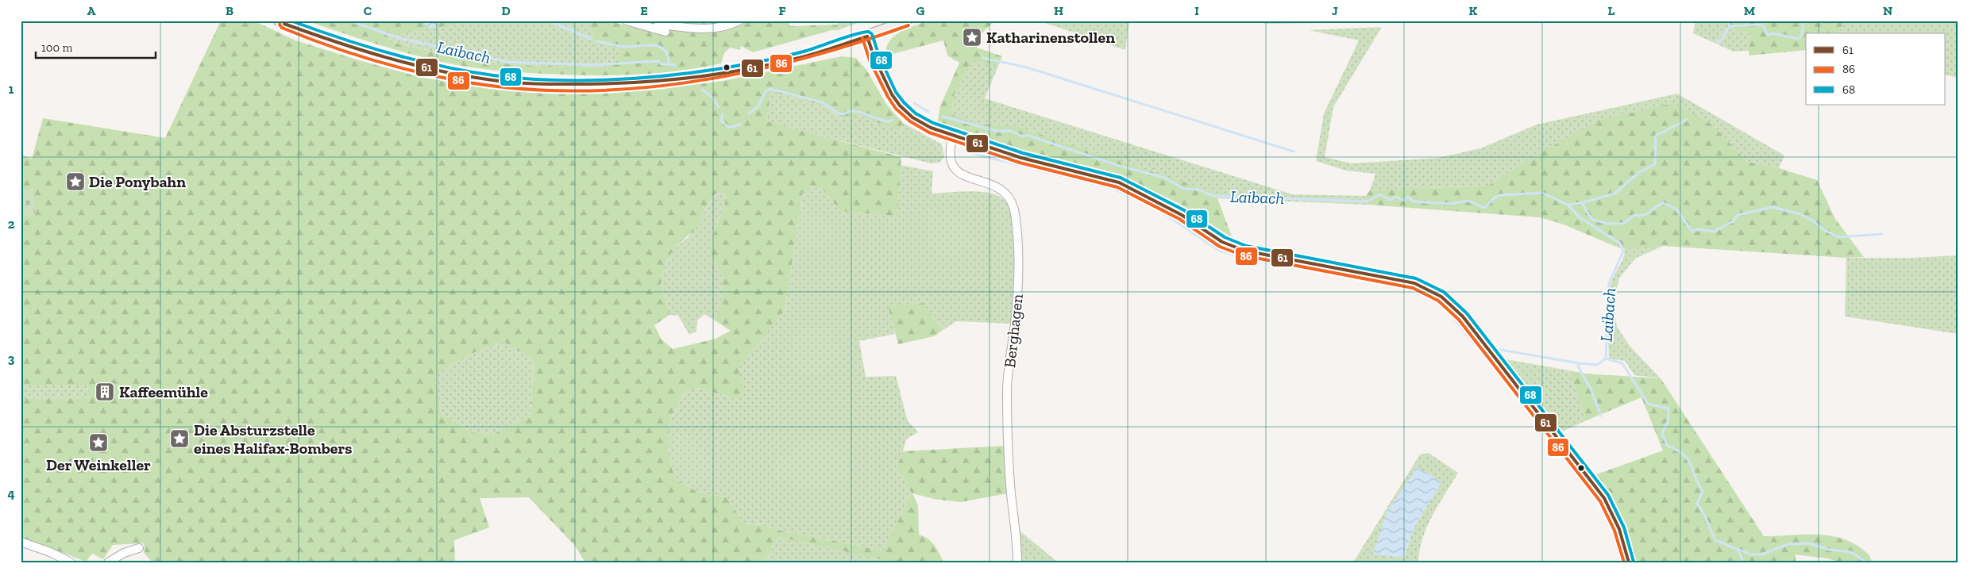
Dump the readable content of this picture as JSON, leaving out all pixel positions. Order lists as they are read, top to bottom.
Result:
{
  "streets": {
    "street": ["Berghagen"]
  },
  "water": ["Laibach"],
  "places": {
    "place": [
      "Katharinenstollen",
      "Die Ponybahn",
      "Die Absturzstelle eines Halifax-Bombers",
      "Der Weinkeller"
    ],
    "building": ["Kaffeemühle"]
  },
  "lines": ["transit line 86", "transit line 68", "transit line 61"],
  "legend": ["61", "86", "68"],
  "scale_bar": "100 m",
  "grid": {
    "columns": [
      "A",
      "B",
      "C",
      "D",
      "E",
      "F",
      "G",
      "H",
      "I",
      "J",
      "K",
      "L",
      "M",
      "N"
    ],
    "rows": [
      "1",
      "2",
      "3",
      "4"
    ]
  }
}
